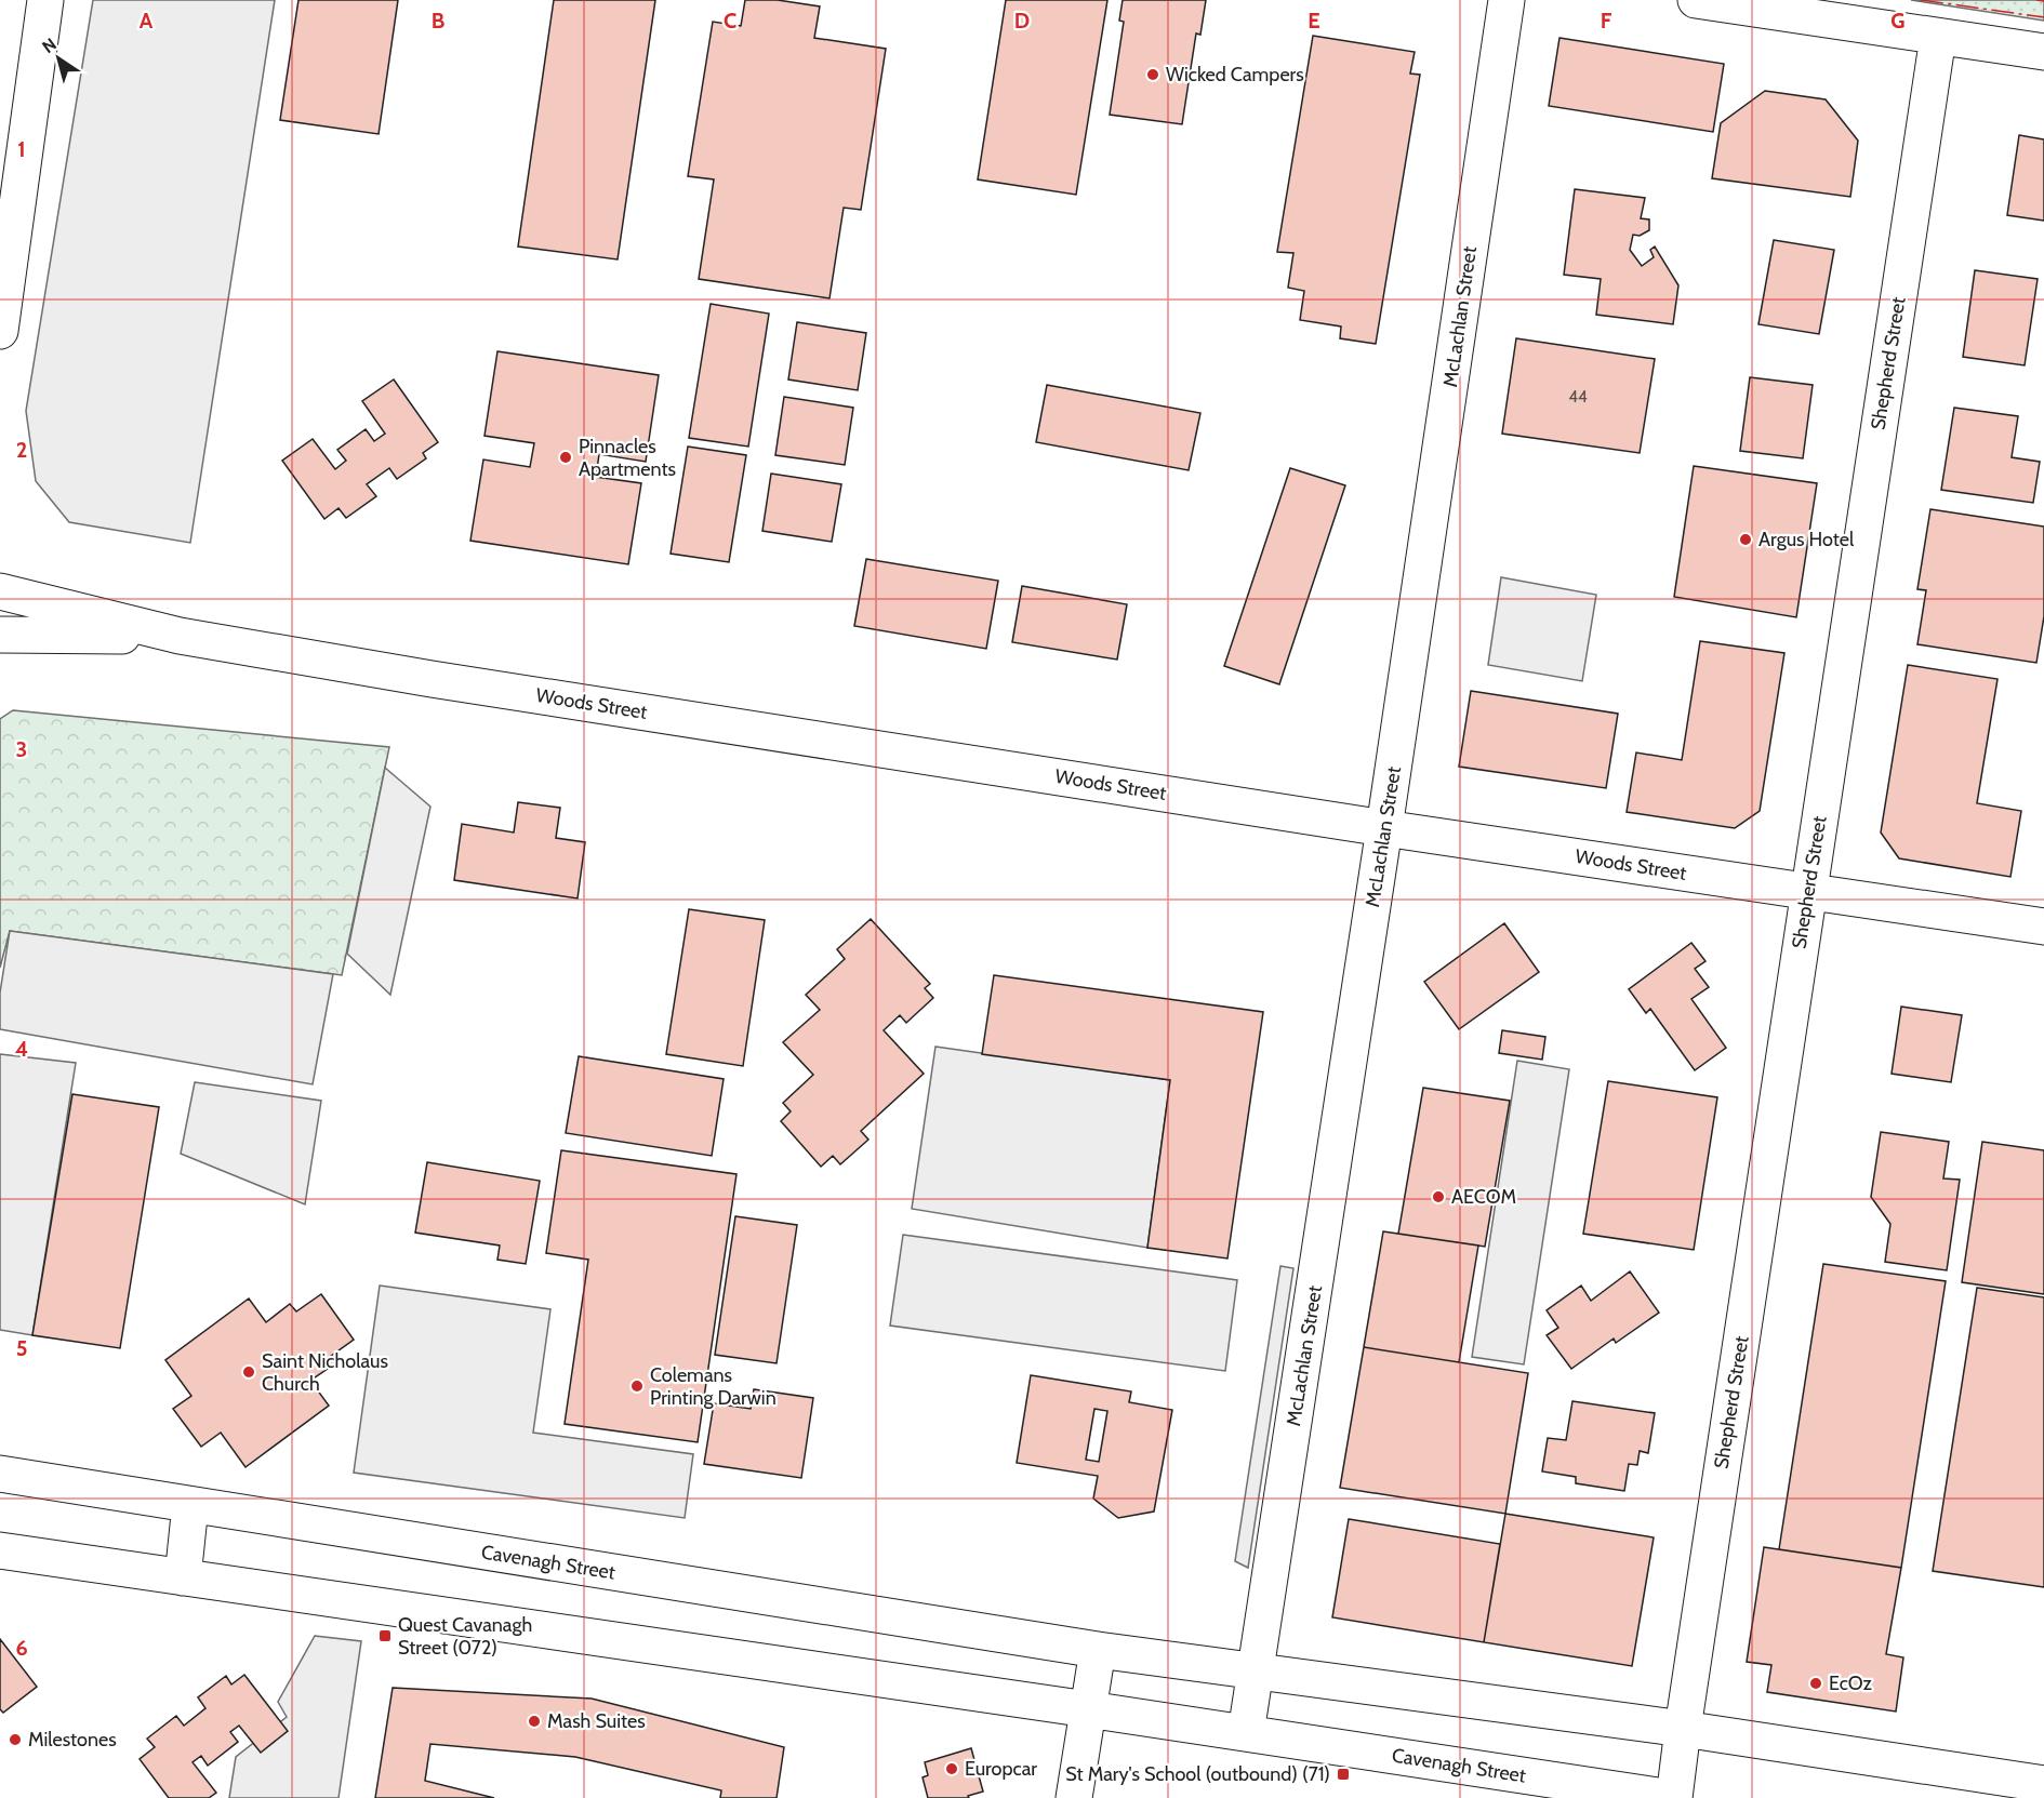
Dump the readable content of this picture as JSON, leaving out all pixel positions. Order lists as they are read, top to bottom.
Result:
{
  "streets": {
    "street": [
      "McLachlan Street",
      "Shepherd Street",
      "Woods Street",
      "Cavenagh Street"
    ]
  },
  "crossings": [
    ["McLachlan Street", "Woods Street"],
    ["McLachlan Street", "Cavenagh Street"],
    ["Shepherd Street", "Woods Street"],
    ["Shepherd Street", "Cavenagh Street"]
  ],
  "places": {
    "other": [
      "Wicked Campers",
      "Pinnacles Apartments",
      "Argus Hotel",
      "AECOM",
      "Saint Nicholaus Church",
      "Colemans Printing Darwin",
      "EcOz",
      "Mash Suites",
      "Milestones",
      "Europcar"
    ],
    "transit": ["Quest Cavanagh Street (072)", "St Mary's School (outbound) (71)"]
  },
  "house_numbers": ["44"],
  "north": "top left",
  "grid": {
    "columns": [
      "A",
      "B",
      "C",
      "D",
      "E",
      "F",
      "G"
    ],
    "rows": [
      "1",
      "2",
      "3",
      "4",
      "5",
      "6"
    ]
  }
}
